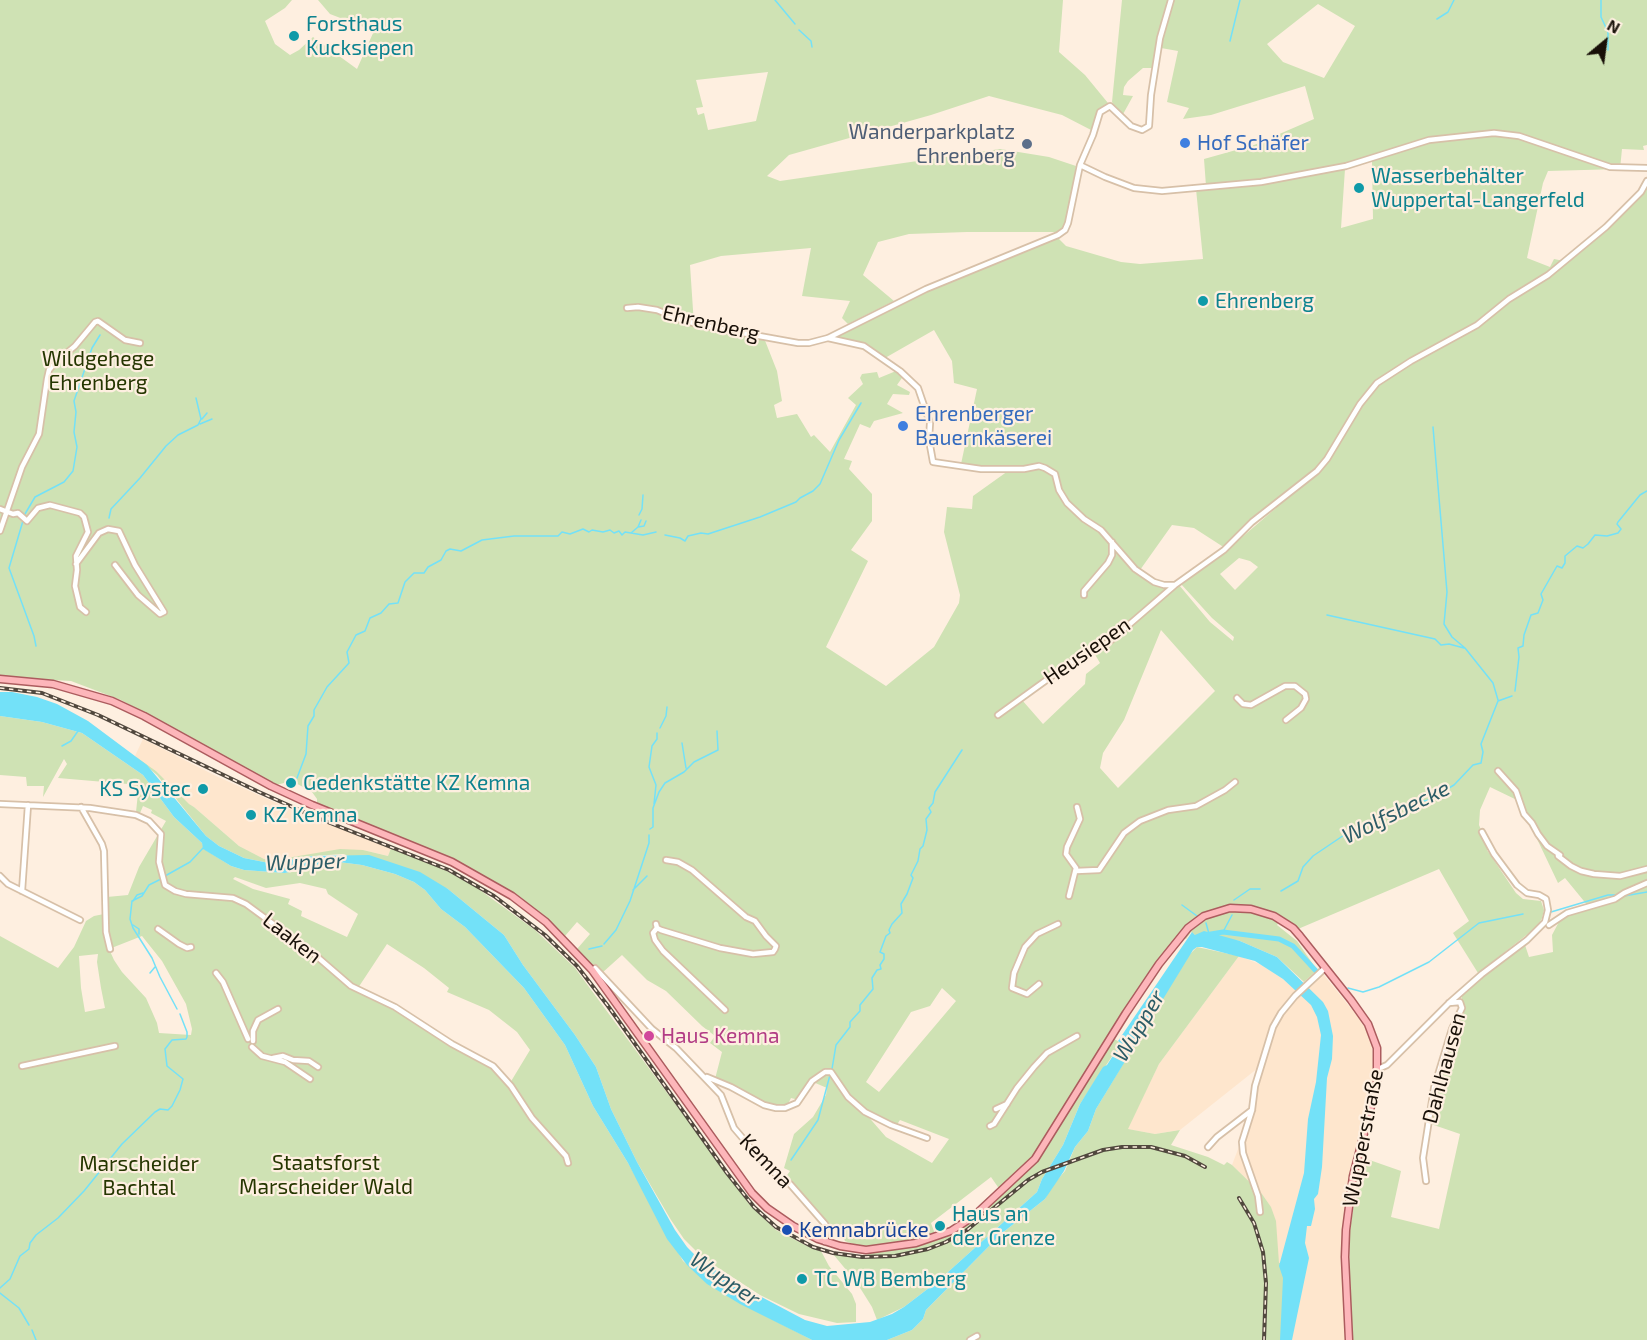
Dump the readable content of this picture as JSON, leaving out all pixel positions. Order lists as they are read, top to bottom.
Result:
{
  "streets": {
    "main road": ["Wupperstraße"],
    "street": [
      "Ehrenberg",
      "Heusiepen",
      "Laaken",
      "Dahlhausen",
      "Kemna"
    ]
  },
  "crossings": [
    ["Ehrenberg", "Heusiepen"],
    ["Dahlhausen", "Wupperstraße"],
    ["Wupperstraße", "Kemna"]
  ],
  "water": ["Wolfsbecke", "Wupper"],
  "parks": ["Wildgehege Ehrenberg", "Staatsforst Marscheider Wald", "Marscheider Bachtal"],
  "places": [
    "Forsthaus Kucksiepen",
    "Hof Schäfer",
    "Wanderparkplatz Ehrenberg",
    "Wasserbehälter Wuppertal-Langerfeld",
    "Ehrenberg",
    "Ehrenberger Bauernkäserei",
    "Gedenkstätte KZ Kemna",
    "KS Systec",
    "KZ Kemna",
    "Haus Kemna",
    "Haus an der Grenze",
    "Kemnabrücke",
    "TC WB Bemberg"
  ],
  "north": "top right"
}
